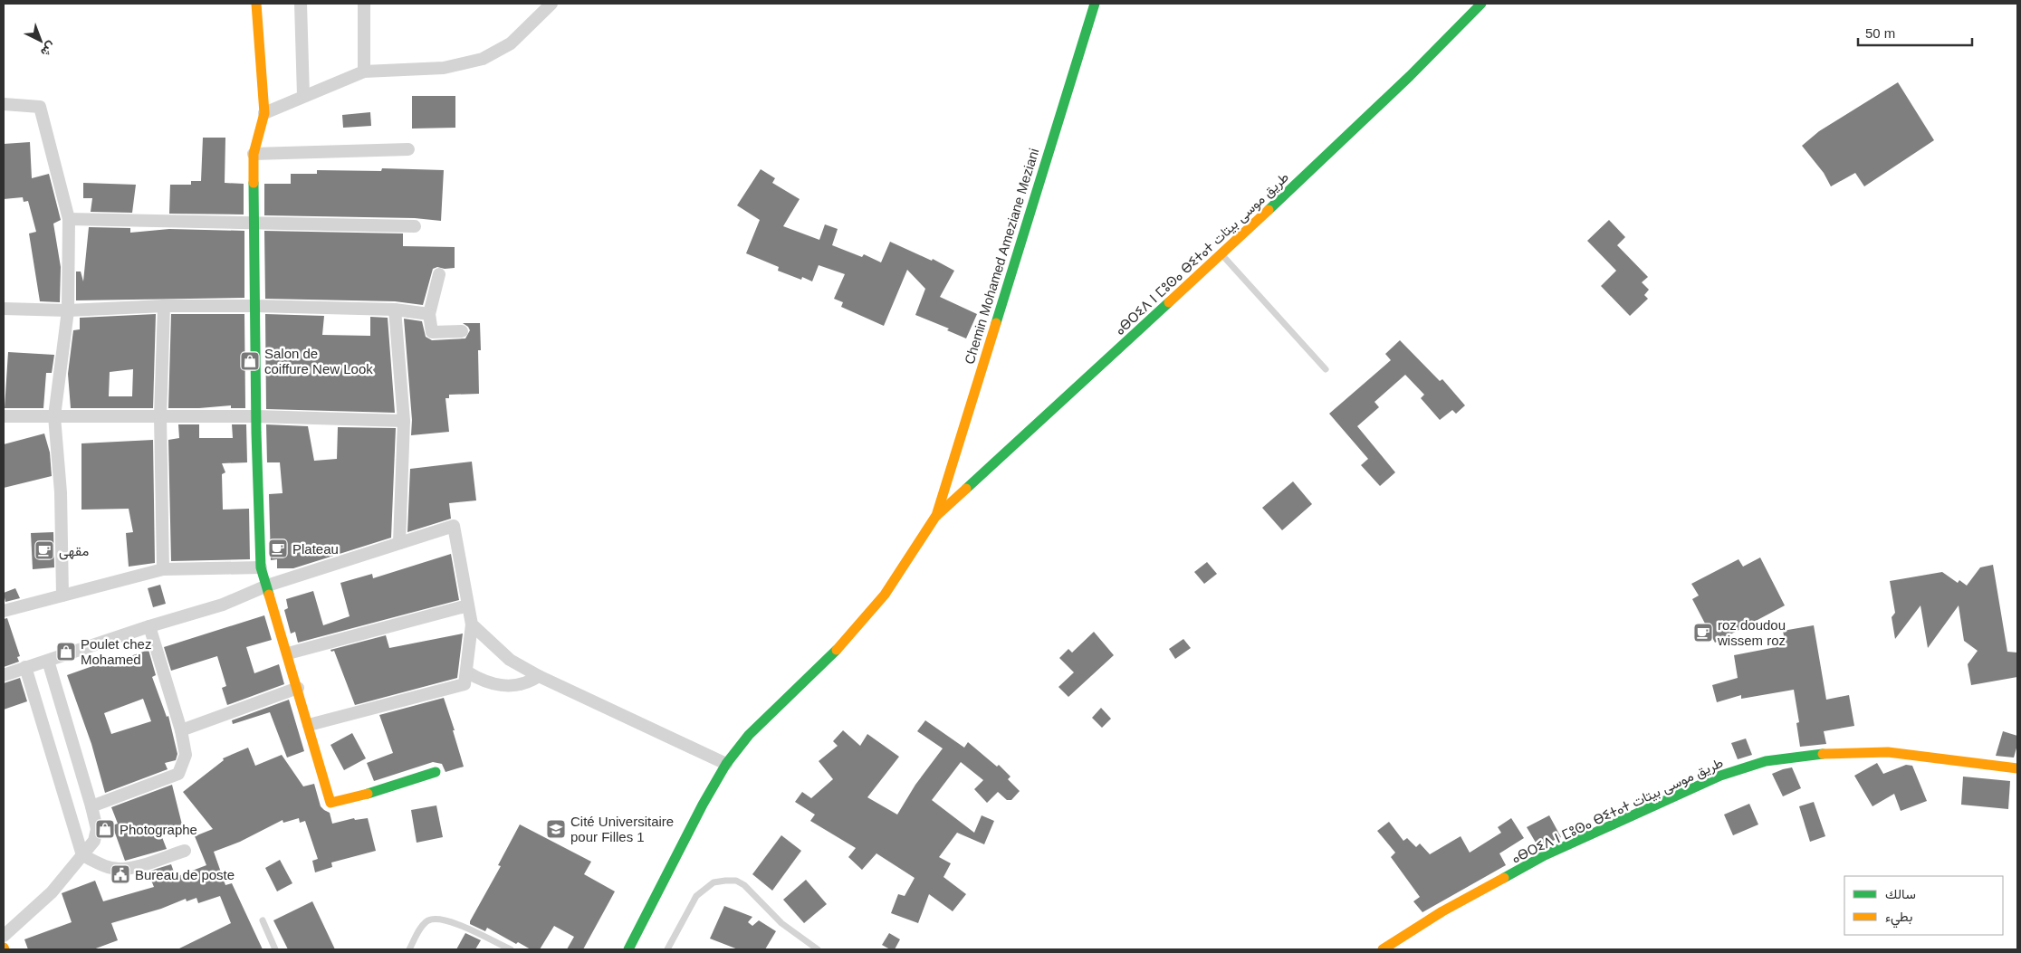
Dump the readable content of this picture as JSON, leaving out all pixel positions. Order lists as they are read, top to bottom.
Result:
{
  "streets": {
    "street": ["ⴰⴱⵔⵉⴷ ⵏ ⵎⵓⵙⴰ ⴱⵉⵜⴰⵜ طريق موسى بيتات", "Chemin Mohamed Ameziane Meziani"]
  },
  "crossings": [
    ["ⴰⴱⵔⵉⴷ ⵏ ⵎⵓⵙⴰ ⴱⵉⵜⴰⵜ طريق موسى بيتات", "Chemin Mohamed Ameziane Meziani"]
  ],
  "places": {
    "shop": ["Salon de coiffure New Look", "Poulet chez Mohamed", "Photographe"],
    "cafe": ["Plateau", "مقهى", "roz doudou wissem roz"],
    "school or university": ["Cité Universitaire pour Filles 1"],
    "public building": ["Bureau de poste"]
  },
  "legend": ["سالك", "بطيء"],
  "scale_bar": "50 m",
  "north": "bottom right"
}
